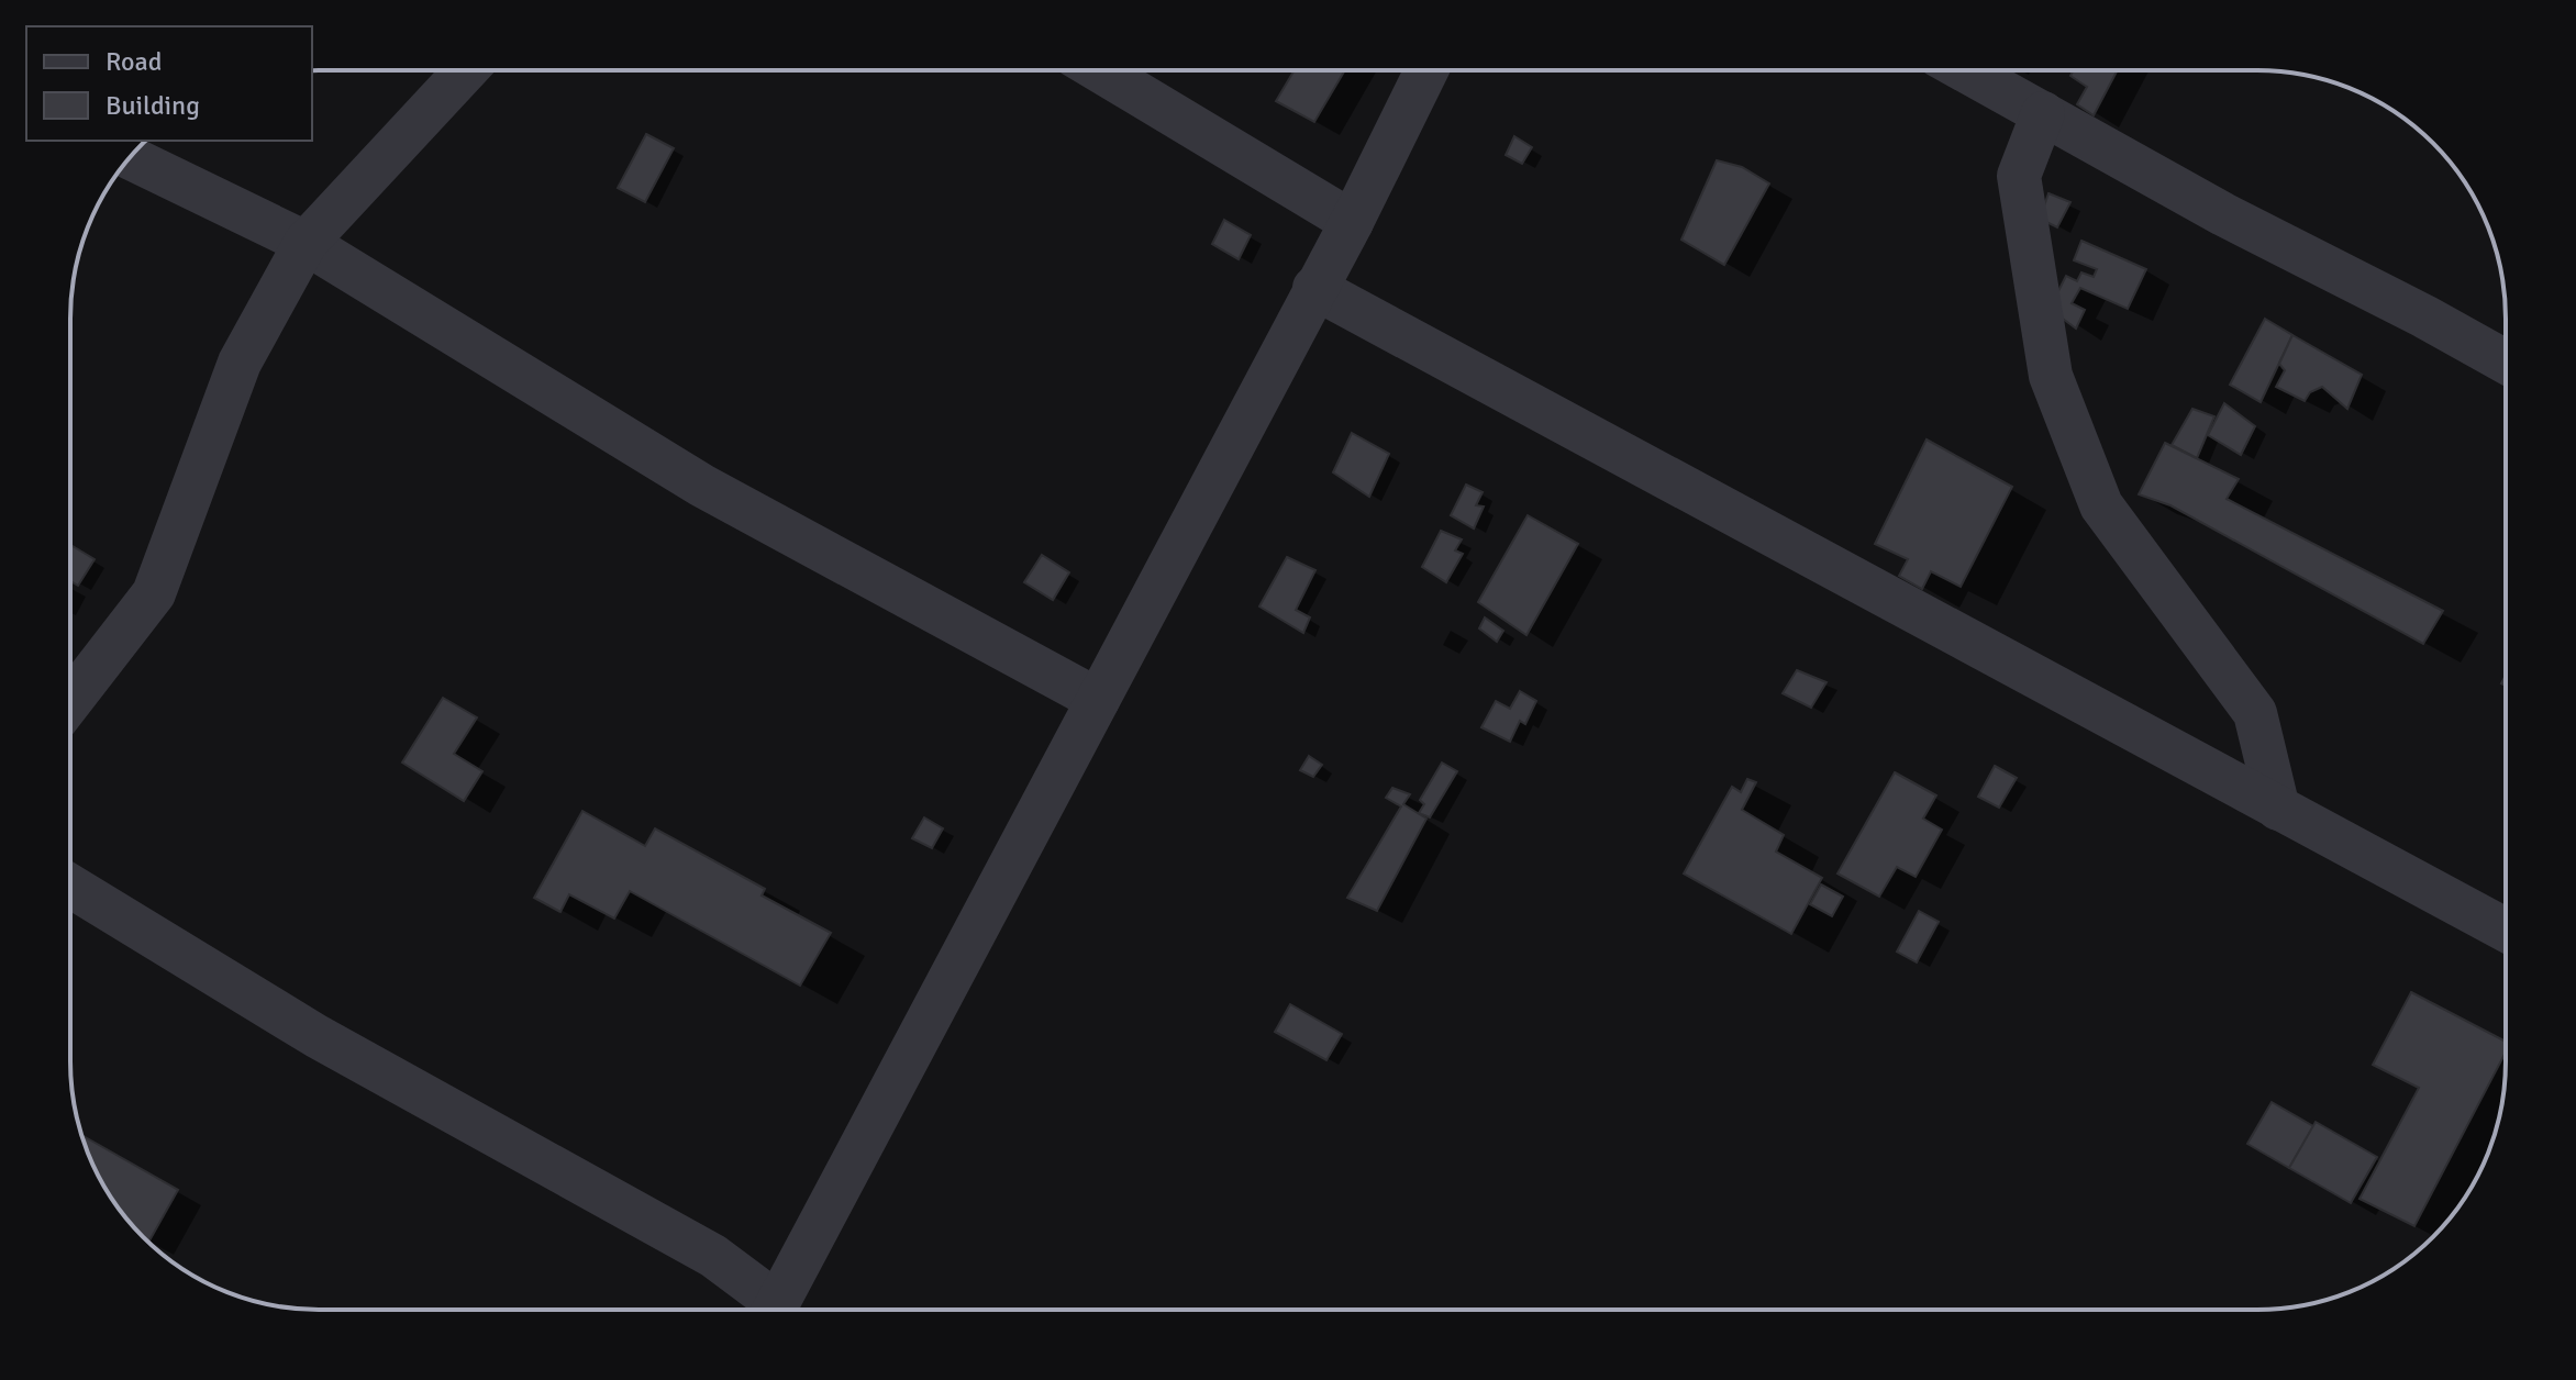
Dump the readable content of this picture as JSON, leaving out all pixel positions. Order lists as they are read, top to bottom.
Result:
{
  "legend": ["Road", "Building"]
}
